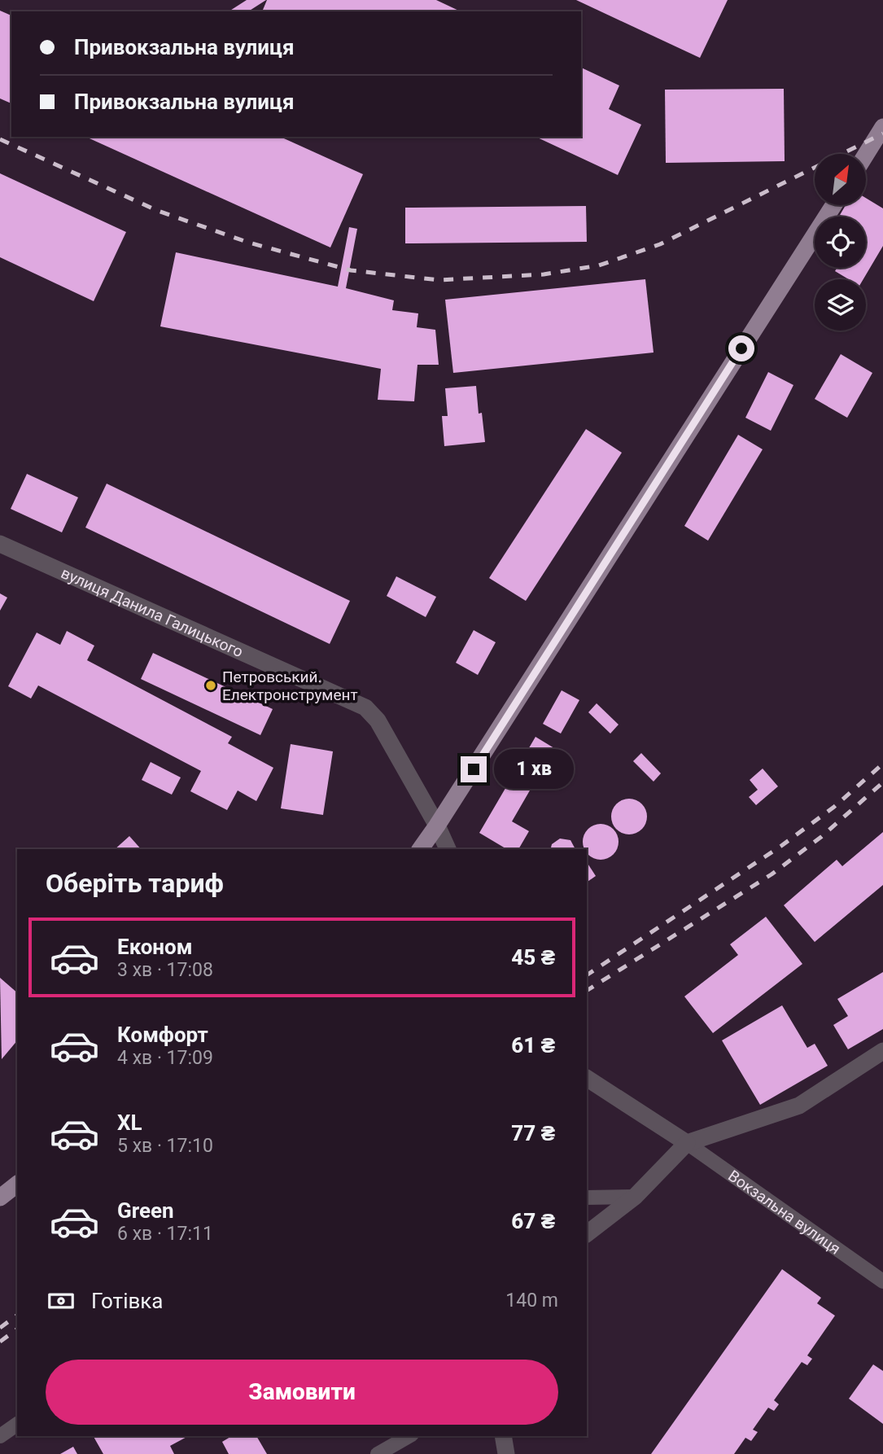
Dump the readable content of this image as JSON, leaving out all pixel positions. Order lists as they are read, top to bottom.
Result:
{
  "streets": {
    "street": ["вулиця Данила Галицького", "Вокзальна вулиця"]
  },
  "places": ["Петровський. Електронструмент"],
  "north": "top right",
  "page": {
    "banner": ["Привокзальна вулиця", "Привокзальна вулиця"],
    "bubble": "1 хв",
    "heading": "Оберіть тариф",
    "list": [
      {
        "name": "Економ",
        "note": "3 хв · 17:08",
        "value": "45 ₴"
      },
      {
        "name": "Комфорт",
        "note": "4 хв · 17:09",
        "value": "61 ₴"
      },
      {
        "name": "XL",
        "note": "5 хв · 17:10",
        "value": "77 ₴"
      },
      {
        "name": "Green",
        "note": "6 хв · 17:11",
        "value": "67 ₴"
      }
    ],
    "pay": ["Готівка", "140 m"],
    "buttons": "Замовити"
  }
}
